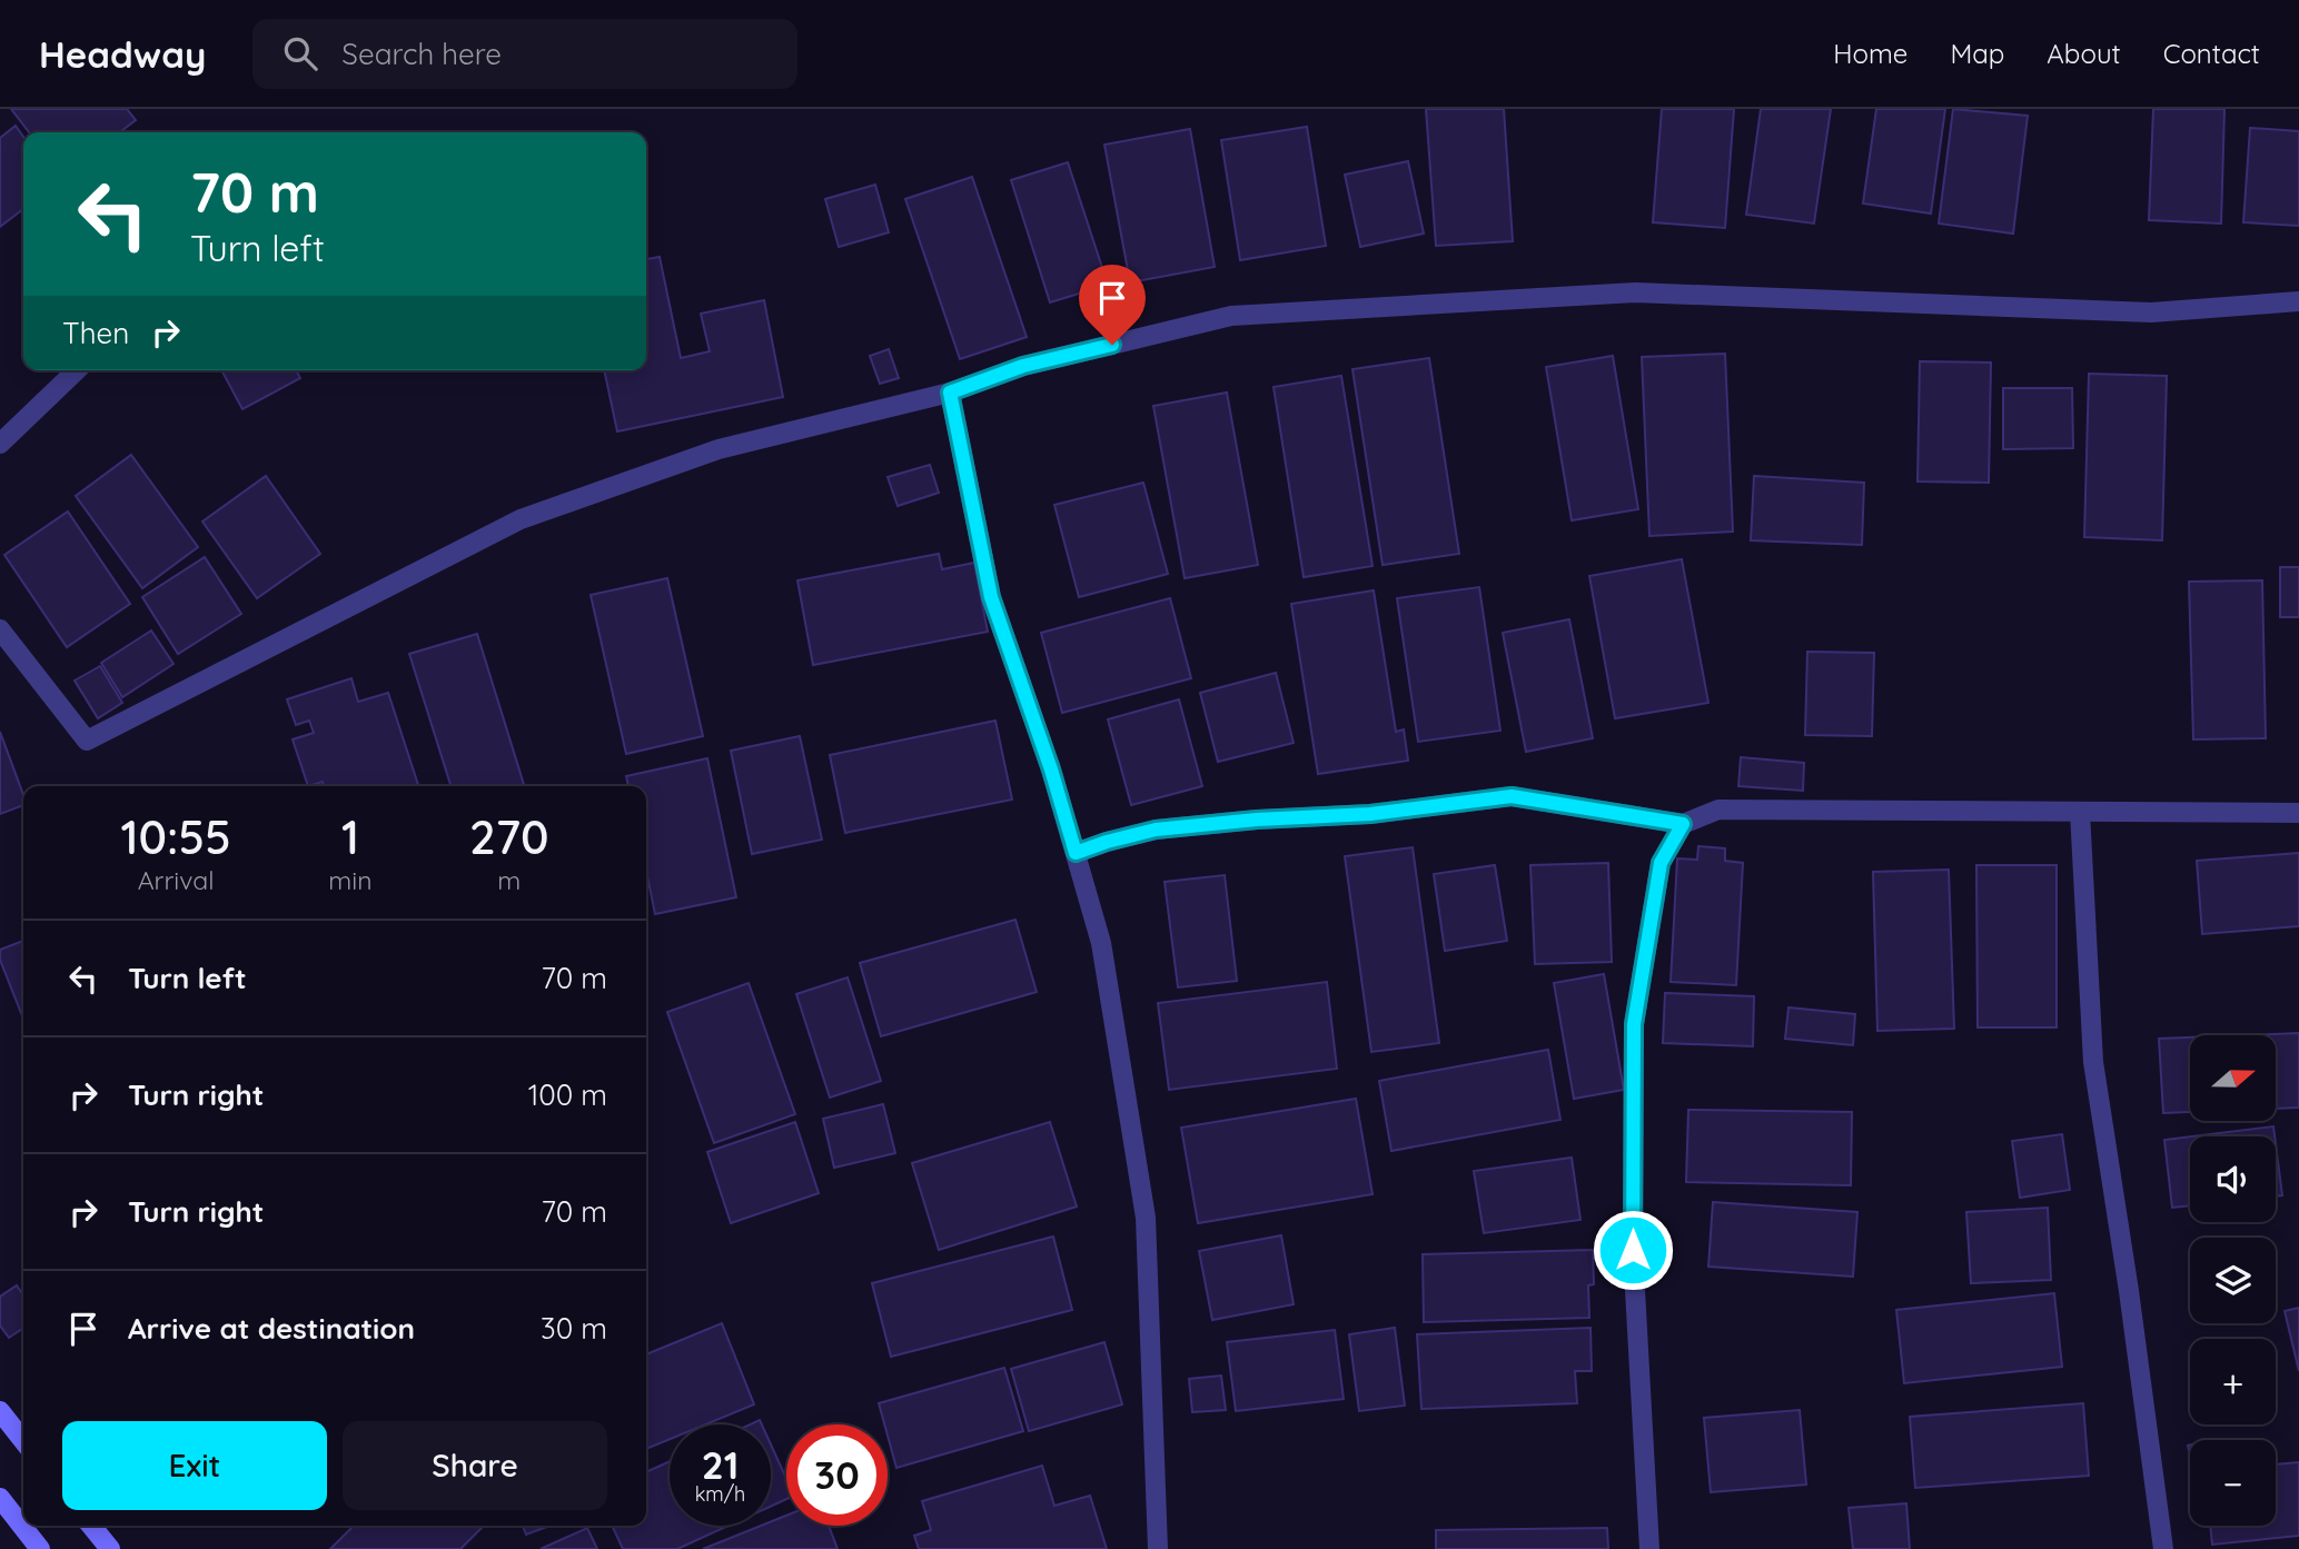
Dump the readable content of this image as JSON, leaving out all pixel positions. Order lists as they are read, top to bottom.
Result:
{
  "north": "right",
  "page": {
    "header": "Headway",
    "search": "Search here",
    "nav": [
      "Home",
      "Map",
      "About",
      "Contact"
    ],
    "turn": ["70 m", "Turn left"],
    "then": "Then",
    "eta": [
      "10:55",
      "Arrival",
      "1",
      "min",
      "270",
      "m"
    ],
    "list": [
      {
        "name": "Turn left",
        "value": "70 m"
      },
      {
        "name": "Turn right",
        "value": "100 m"
      },
      {
        "name": "Turn right",
        "value": "70 m"
      },
      {
        "name": "Arrive at destination",
        "value": "30 m"
      }
    ],
    "map_buttons": ["+", "−"],
    "buttons": ["Exit", "Share"],
    "speed": "21 km/h",
    "limit": "30"
  }
}
